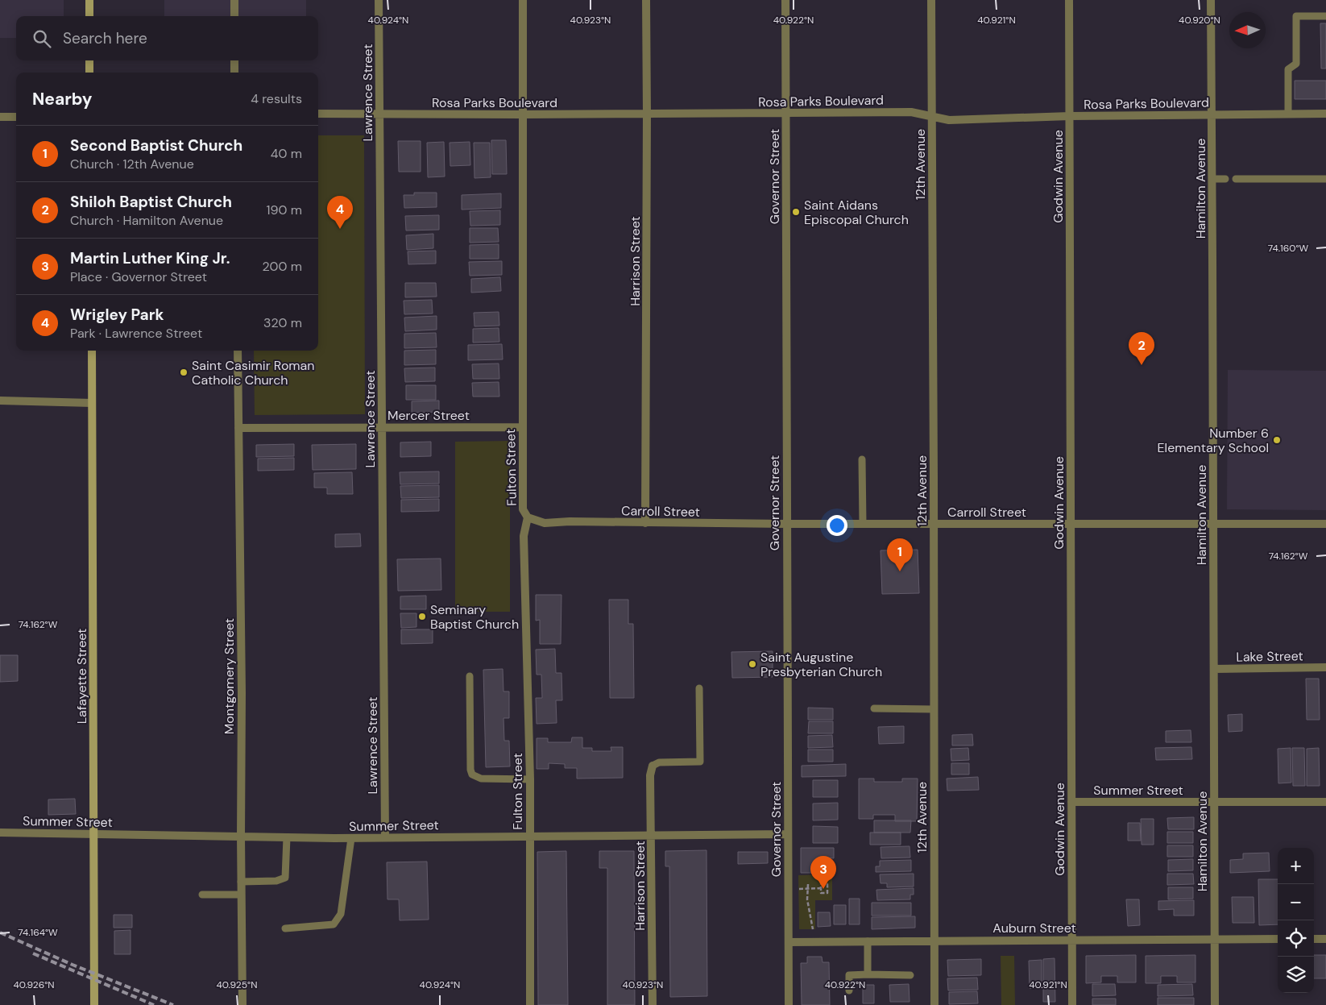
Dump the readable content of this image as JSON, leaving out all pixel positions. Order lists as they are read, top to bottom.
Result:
{
  "streets": {
    "main road": ["Lafayette Street"],
    "street": [
      "Lawrence Street",
      "Rosa Parks Boulevard",
      "12th Avenue",
      "Governor Street",
      "Godwin Avenue",
      "Hamilton Avenue",
      "Harrison Street",
      "Mercer Street",
      "Fulton Street",
      "Carroll Street",
      "Lake Street",
      "Montgomery Street",
      "Summer Street",
      "Auburn Street"
    ]
  },
  "crossings": [
    ["Lawrence Street", "Rosa Parks Boulevard"],
    ["Lawrence Street", "Mercer Street"],
    ["Lawrence Street", "Summer Street"],
    ["Rosa Parks Boulevard", "12th Avenue"],
    ["Rosa Parks Boulevard", "Governor Street"],
    ["Rosa Parks Boulevard", "Godwin Avenue"],
    ["Rosa Parks Boulevard", "Hamilton Avenue"],
    ["Rosa Parks Boulevard", "Harrison Street"],
    ["Rosa Parks Boulevard", "Fulton Street"],
    ["12th Avenue", "Carroll Street"],
    ["12th Avenue", "Auburn Street"],
    ["Governor Street", "Carroll Street"],
    ["Governor Street", "Summer Street"],
    ["Governor Street", "Auburn Street"],
    ["Godwin Avenue", "Carroll Street"],
    ["Godwin Avenue", "Summer Street"],
    ["Godwin Avenue", "Auburn Street"],
    ["Hamilton Avenue", "Carroll Street"],
    ["Hamilton Avenue", "Lake Street"],
    ["Hamilton Avenue", "Summer Street"],
    ["Hamilton Avenue", "Auburn Street"],
    ["Harrison Street", "Carroll Street"],
    ["Harrison Street", "Summer Street"],
    ["Mercer Street", "Fulton Street"],
    ["Mercer Street", "Montgomery Street"],
    ["Fulton Street", "Carroll Street"],
    ["Fulton Street", "Summer Street"],
    ["Lafayette Street", "Summer Street"],
    ["Montgomery Street", "Summer Street"]
  ],
  "places": [
    "Saint Aidans Episcopal Church",
    "Saint Casimir Roman Catholic Church",
    "Number 6 Elementary School",
    "Seminary Baptist Church",
    "Saint Augustine Presbyterian Church"
  ],
  "north": "left",
  "page": {
    "search": "Search here",
    "heading": ["Nearby", "4 results"],
    "list": [
      {
        "mark": "1",
        "name": "Second Baptist Church",
        "note": "Church · 12th Avenue",
        "value": "40 m"
      },
      {
        "mark": "2",
        "name": "Shiloh Baptist Church",
        "note": "Church · Hamilton Avenue",
        "value": "190 m"
      },
      {
        "mark": "3",
        "name": "Martin Luther King Jr.",
        "note": "Place · Governor Street",
        "value": "200 m"
      },
      {
        "mark": "4",
        "name": "Wrigley Park",
        "note": "Park · Lawrence Street",
        "value": "320 m"
      }
    ],
    "pins": [
      "4",
      "2",
      "1",
      "3"
    ],
    "map_buttons": ["+", "−"]
  },
  "coordinates": [
    "40.924°N",
    "40.923°N",
    "40.922°N",
    "40.921°N",
    "40.920°N",
    "74.160°W",
    "74.162°W",
    "74.164°W",
    "40.926°N",
    "40.925°N"
  ]
}
